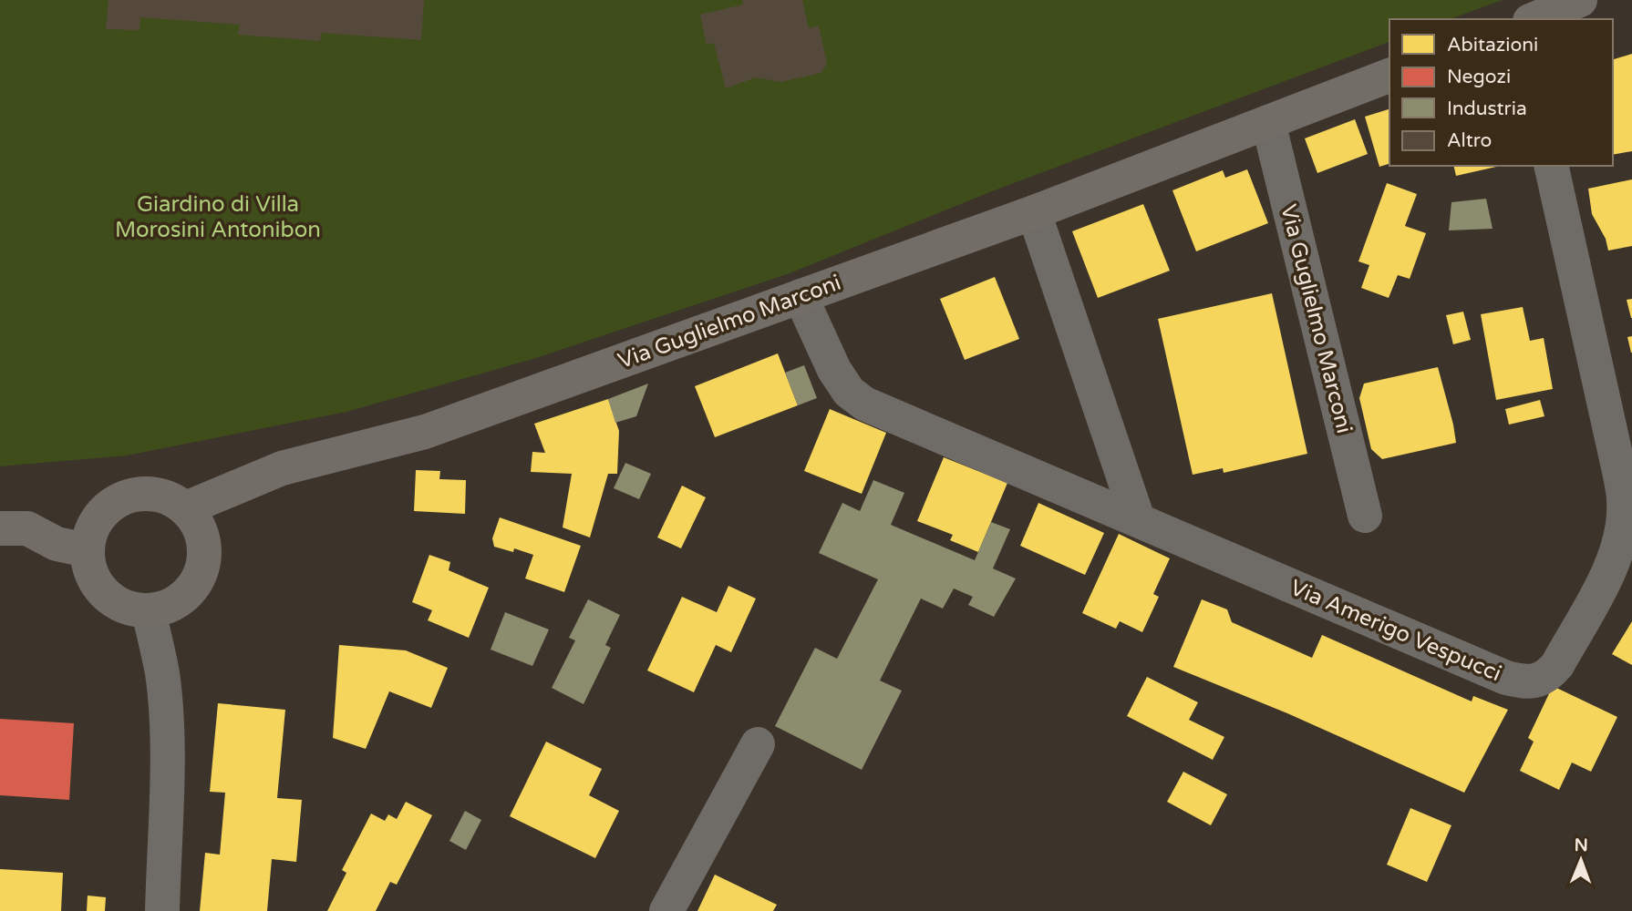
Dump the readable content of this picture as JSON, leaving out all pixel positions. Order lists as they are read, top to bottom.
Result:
{
  "streets": {
    "street": ["Via Guglielmo Marconi", "Via Amerigo Vespucci"]
  },
  "crossings": [
    ["Via Guglielmo Marconi", "Via Amerigo Vespucci"]
  ],
  "parks": ["Giardino di Villa Morosini Antonibon"],
  "legend": [
    "Abitazioni",
    "Negozi",
    "Industria",
    "Altro"
  ],
  "north": "top"
}
